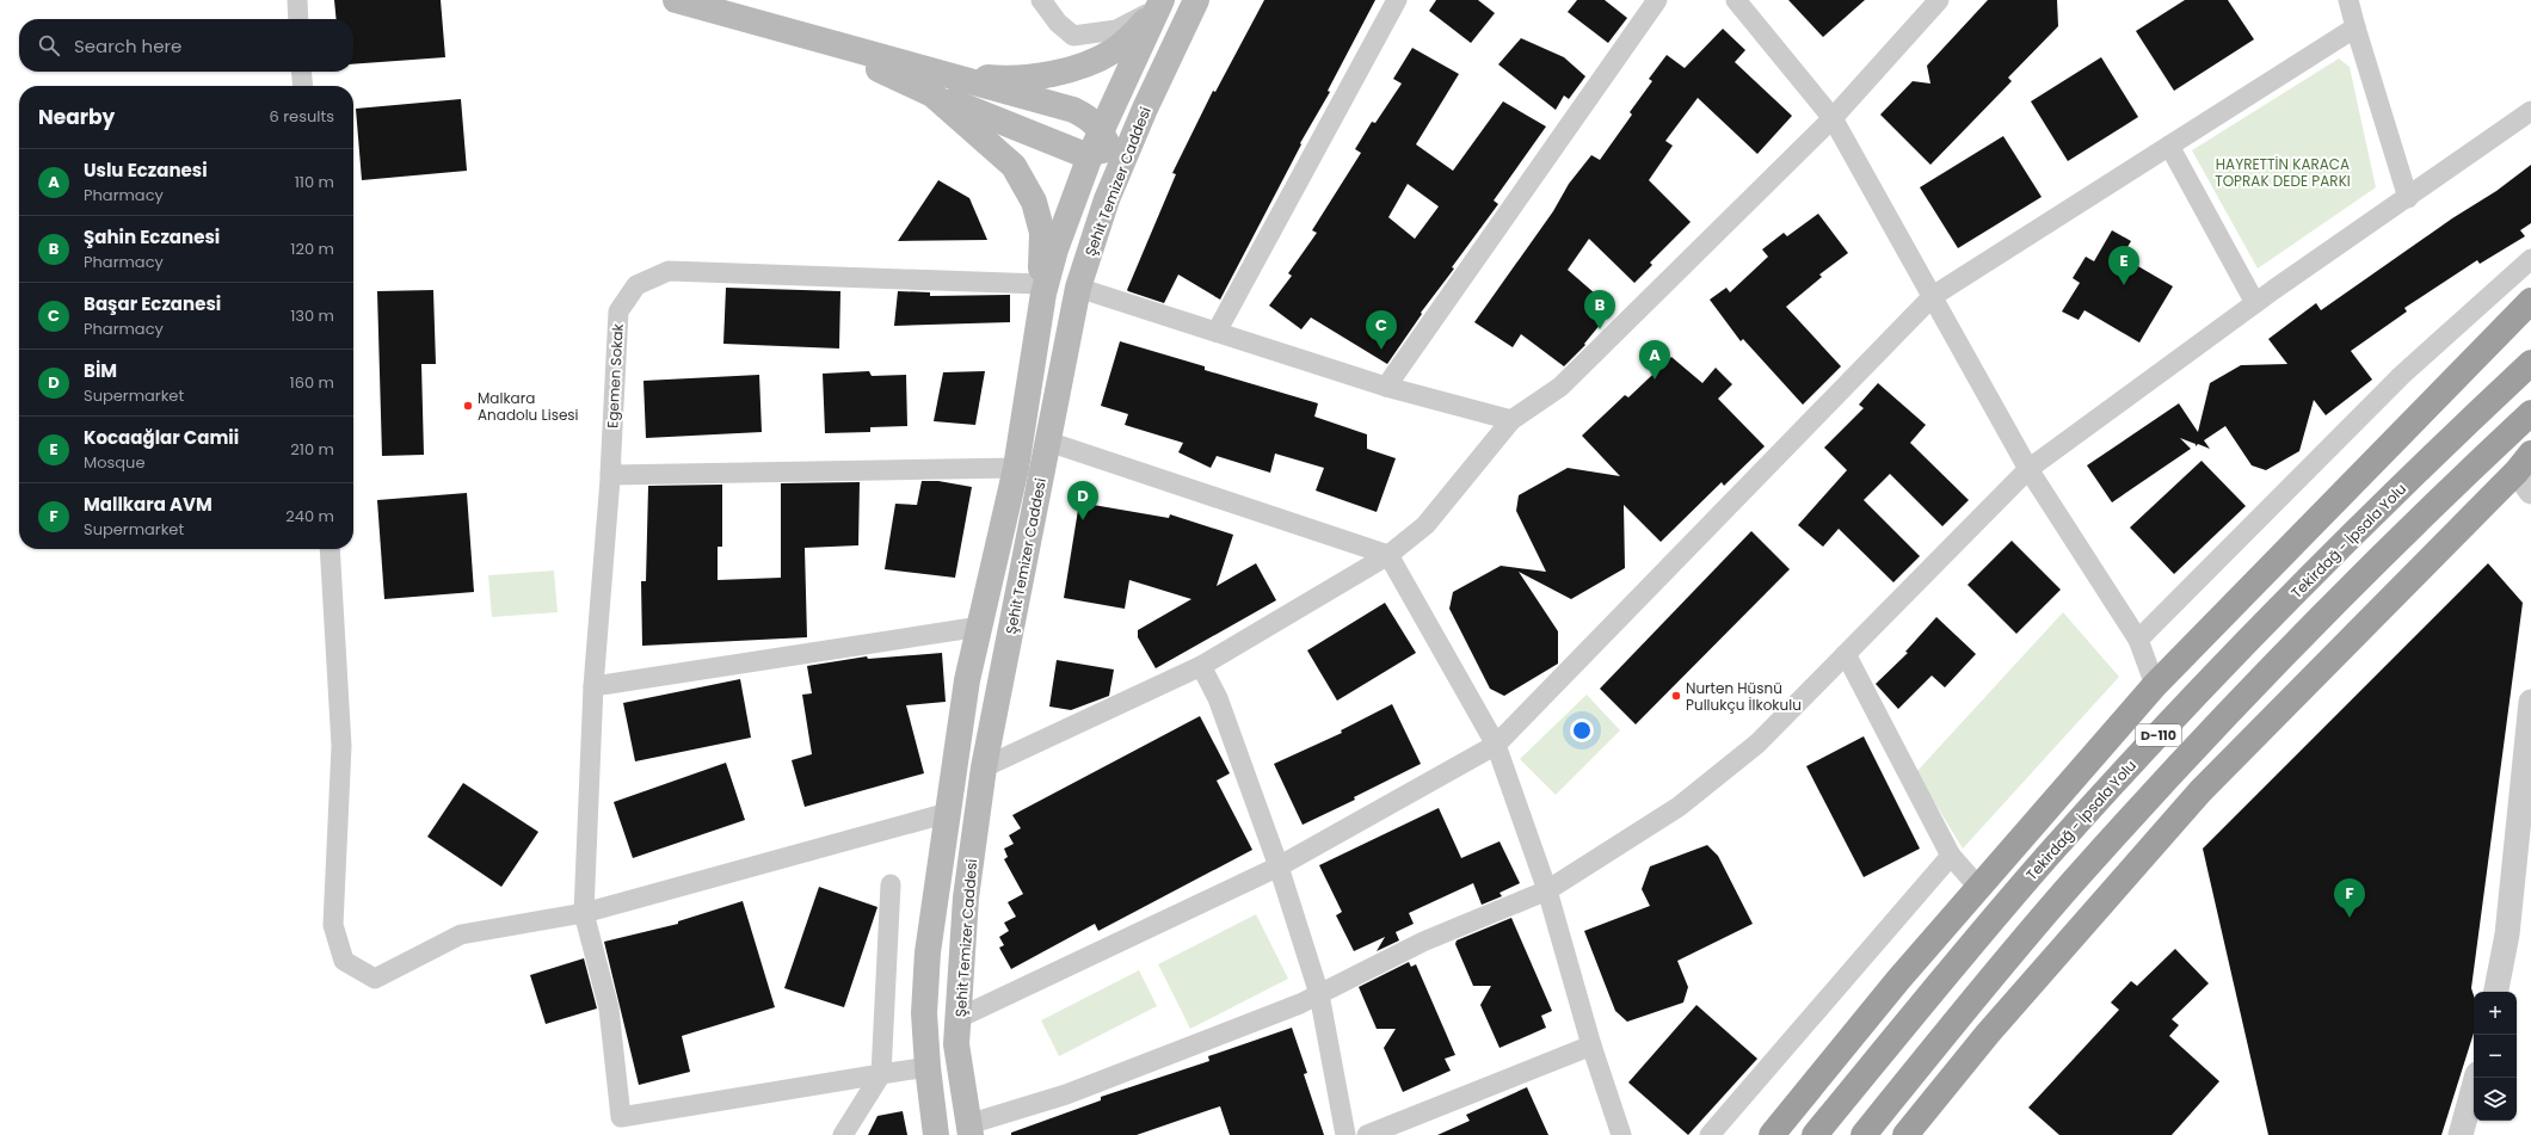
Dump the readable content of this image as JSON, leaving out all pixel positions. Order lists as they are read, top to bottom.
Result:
{
  "streets": {
    "highway": ["Tekirdağ - İpsala Yolu", "D-110"],
    "main road": ["Şehit Temizer Caddesi"],
    "street": ["Egemen Sokak"]
  },
  "crossings": [
    ["Şehit Temizer Caddesi", "Egemen Sokak"]
  ],
  "parks": ["HAYRETTİN KARACA TOPRAK DEDE PARKI"],
  "places": ["Malkara Anadolu Lisesi", "Nurten Hüsnü Pullukçu İlkokulu"],
  "page": {
    "search": "Search here",
    "heading": ["Nearby", "6 results"],
    "list": [
      {
        "mark": "A",
        "name": "Uslu Eczanesi",
        "note": "Pharmacy",
        "value": "110 m"
      },
      {
        "mark": "B",
        "name": "Şahin Eczanesi",
        "note": "Pharmacy",
        "value": "120 m"
      },
      {
        "mark": "C",
        "name": "Başar Eczanesi",
        "note": "Pharmacy",
        "value": "130 m"
      },
      {
        "mark": "D",
        "name": "BİM",
        "note": "Supermarket",
        "value": "160 m"
      },
      {
        "mark": "E",
        "name": "Kocaağlar Camii",
        "note": "Mosque",
        "value": "210 m"
      },
      {
        "mark": "F",
        "name": "Mallkara AVM",
        "note": "Supermarket",
        "value": "240 m"
      }
    ],
    "pins": [
      "E",
      "B",
      "C",
      "A",
      "D",
      "F"
    ],
    "map_buttons": ["+", "−"]
  }
}
